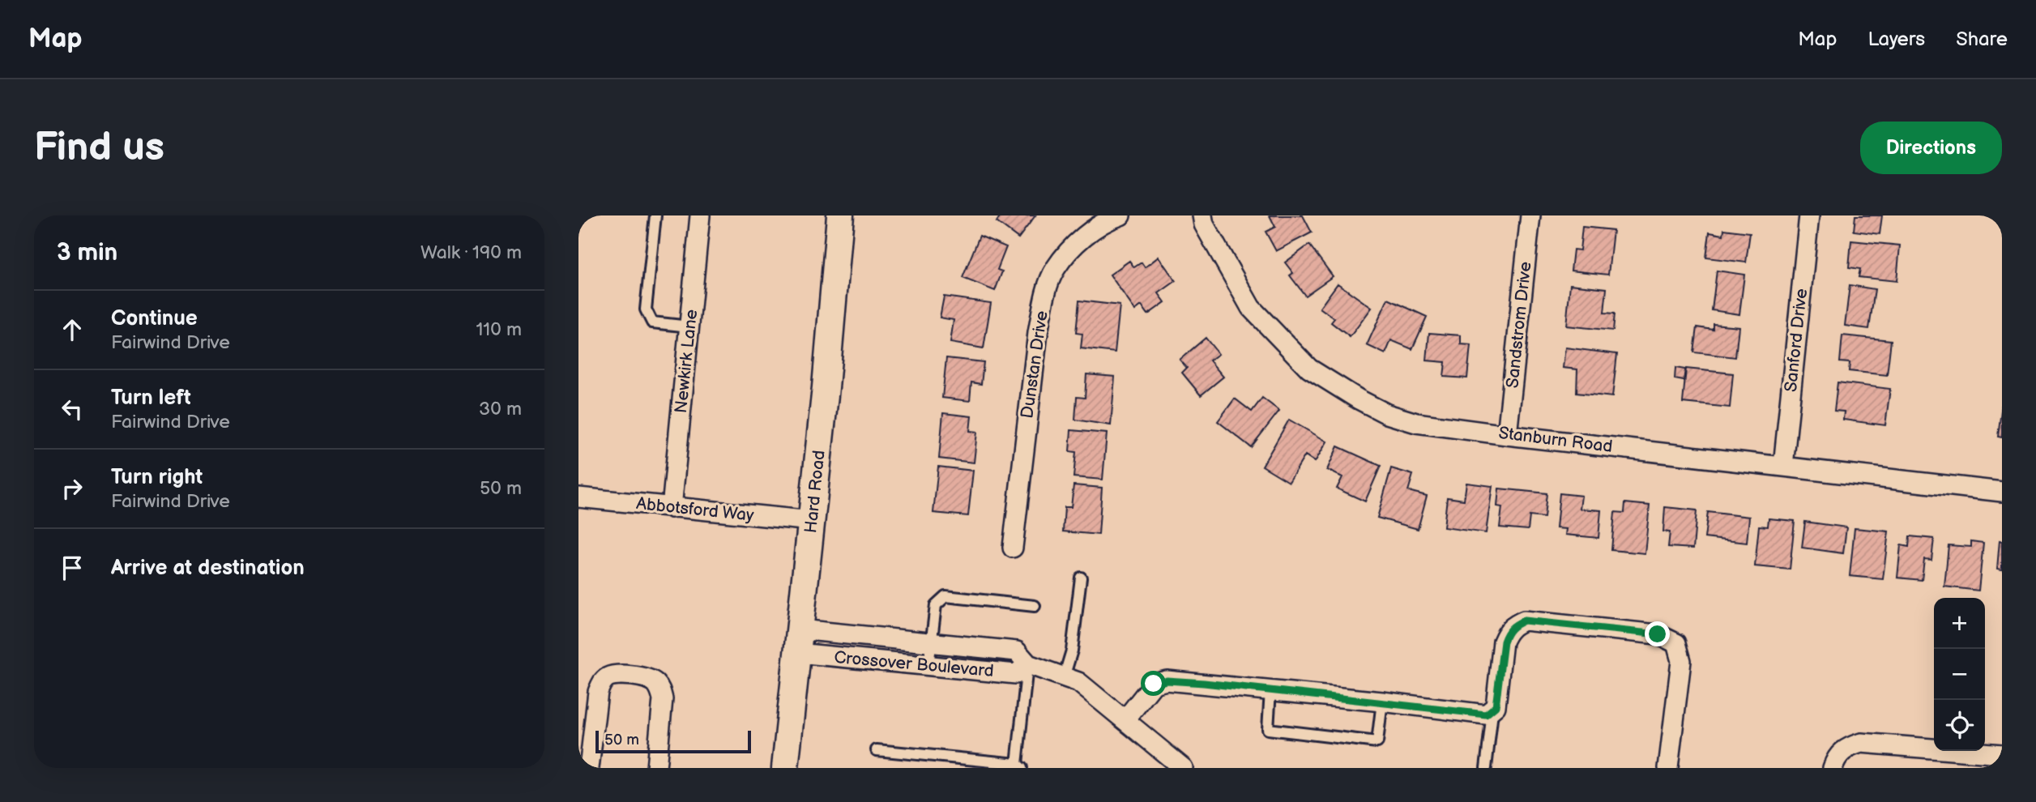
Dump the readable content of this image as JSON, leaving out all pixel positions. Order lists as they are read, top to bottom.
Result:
{
  "streets": {
    "main road": ["Hard Road"],
    "street": [
      "Sandstrom Drive",
      "Sanford Drive",
      "Newkirk Lane",
      "Dunstan Drive",
      "Stanburn Road",
      "Abbotsford Way",
      "Crossover Boulevard"
    ]
  },
  "crossings": [
    ["Sandstrom Drive", "Stanburn Road"],
    ["Sanford Drive", "Stanburn Road"],
    ["Newkirk Lane", "Abbotsford Way"],
    ["Hard Road", "Abbotsford Way"],
    ["Hard Road", "Crossover Boulevard"]
  ],
  "scale_bar": "50 m",
  "page": {
    "header": "Map",
    "nav": ["Map", "Layers", "Share"],
    "buttons": "Directions",
    "title": "Find us",
    "heading": ["3 min", "Walk · 190 m"],
    "list": [
      ["Continue", "Fairwind Drive", "110 m"],
      ["Turn left", "Fairwind Drive", "30 m"],
      ["Turn right", "Fairwind Drive", "50 m"],
      "Arrive at destination"
    ],
    "map_buttons": ["+", "−"],
    "scale": "50 m"
  }
}
